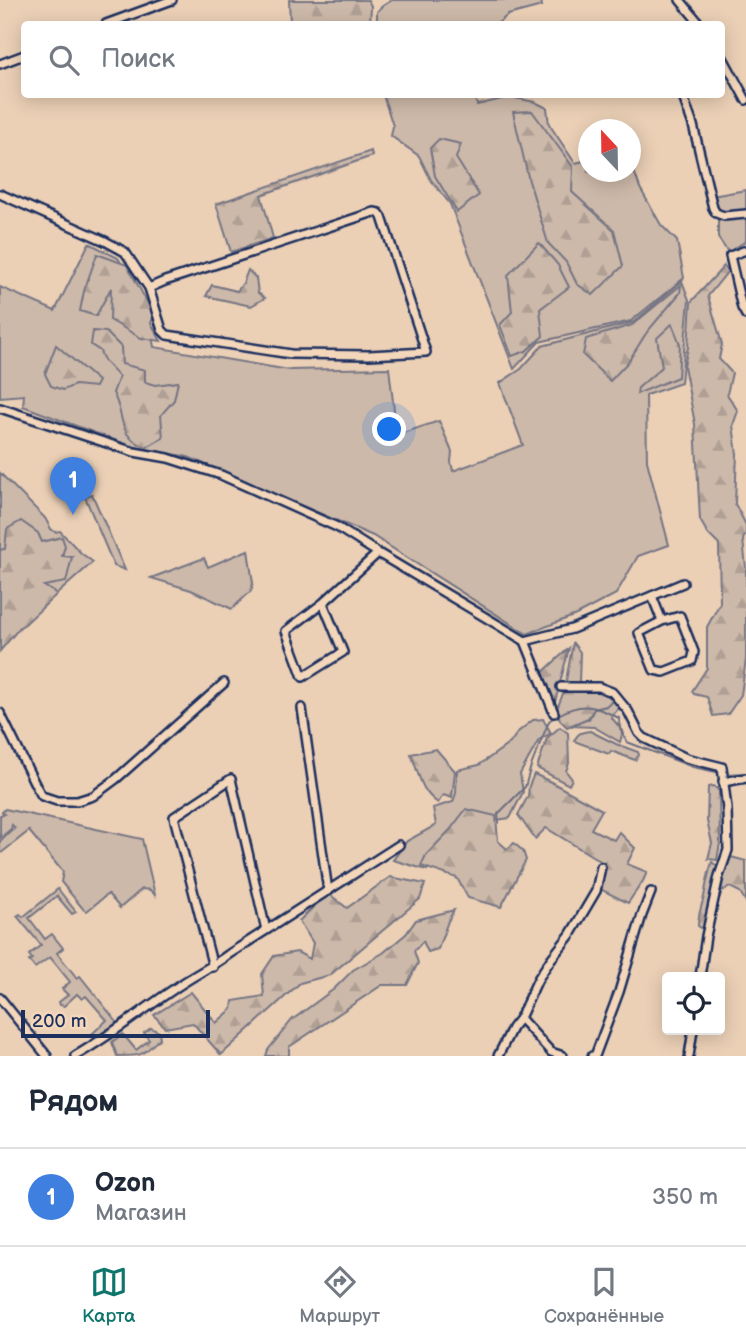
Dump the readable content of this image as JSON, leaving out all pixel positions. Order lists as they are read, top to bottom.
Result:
{
  "scale_bar": "200 m",
  "north": "top",
  "page": {
    "search": "Поиск",
    "pins": "1",
    "scale": "200 m",
    "heading": "Рядом",
    "list": [
      {
        "mark": "1",
        "name": "Ozon",
        "note": "Магазин",
        "value": "350 m"
      }
    ],
    "nav": ["Карта", "Маршрут", "Сохранённые"]
  }
}
